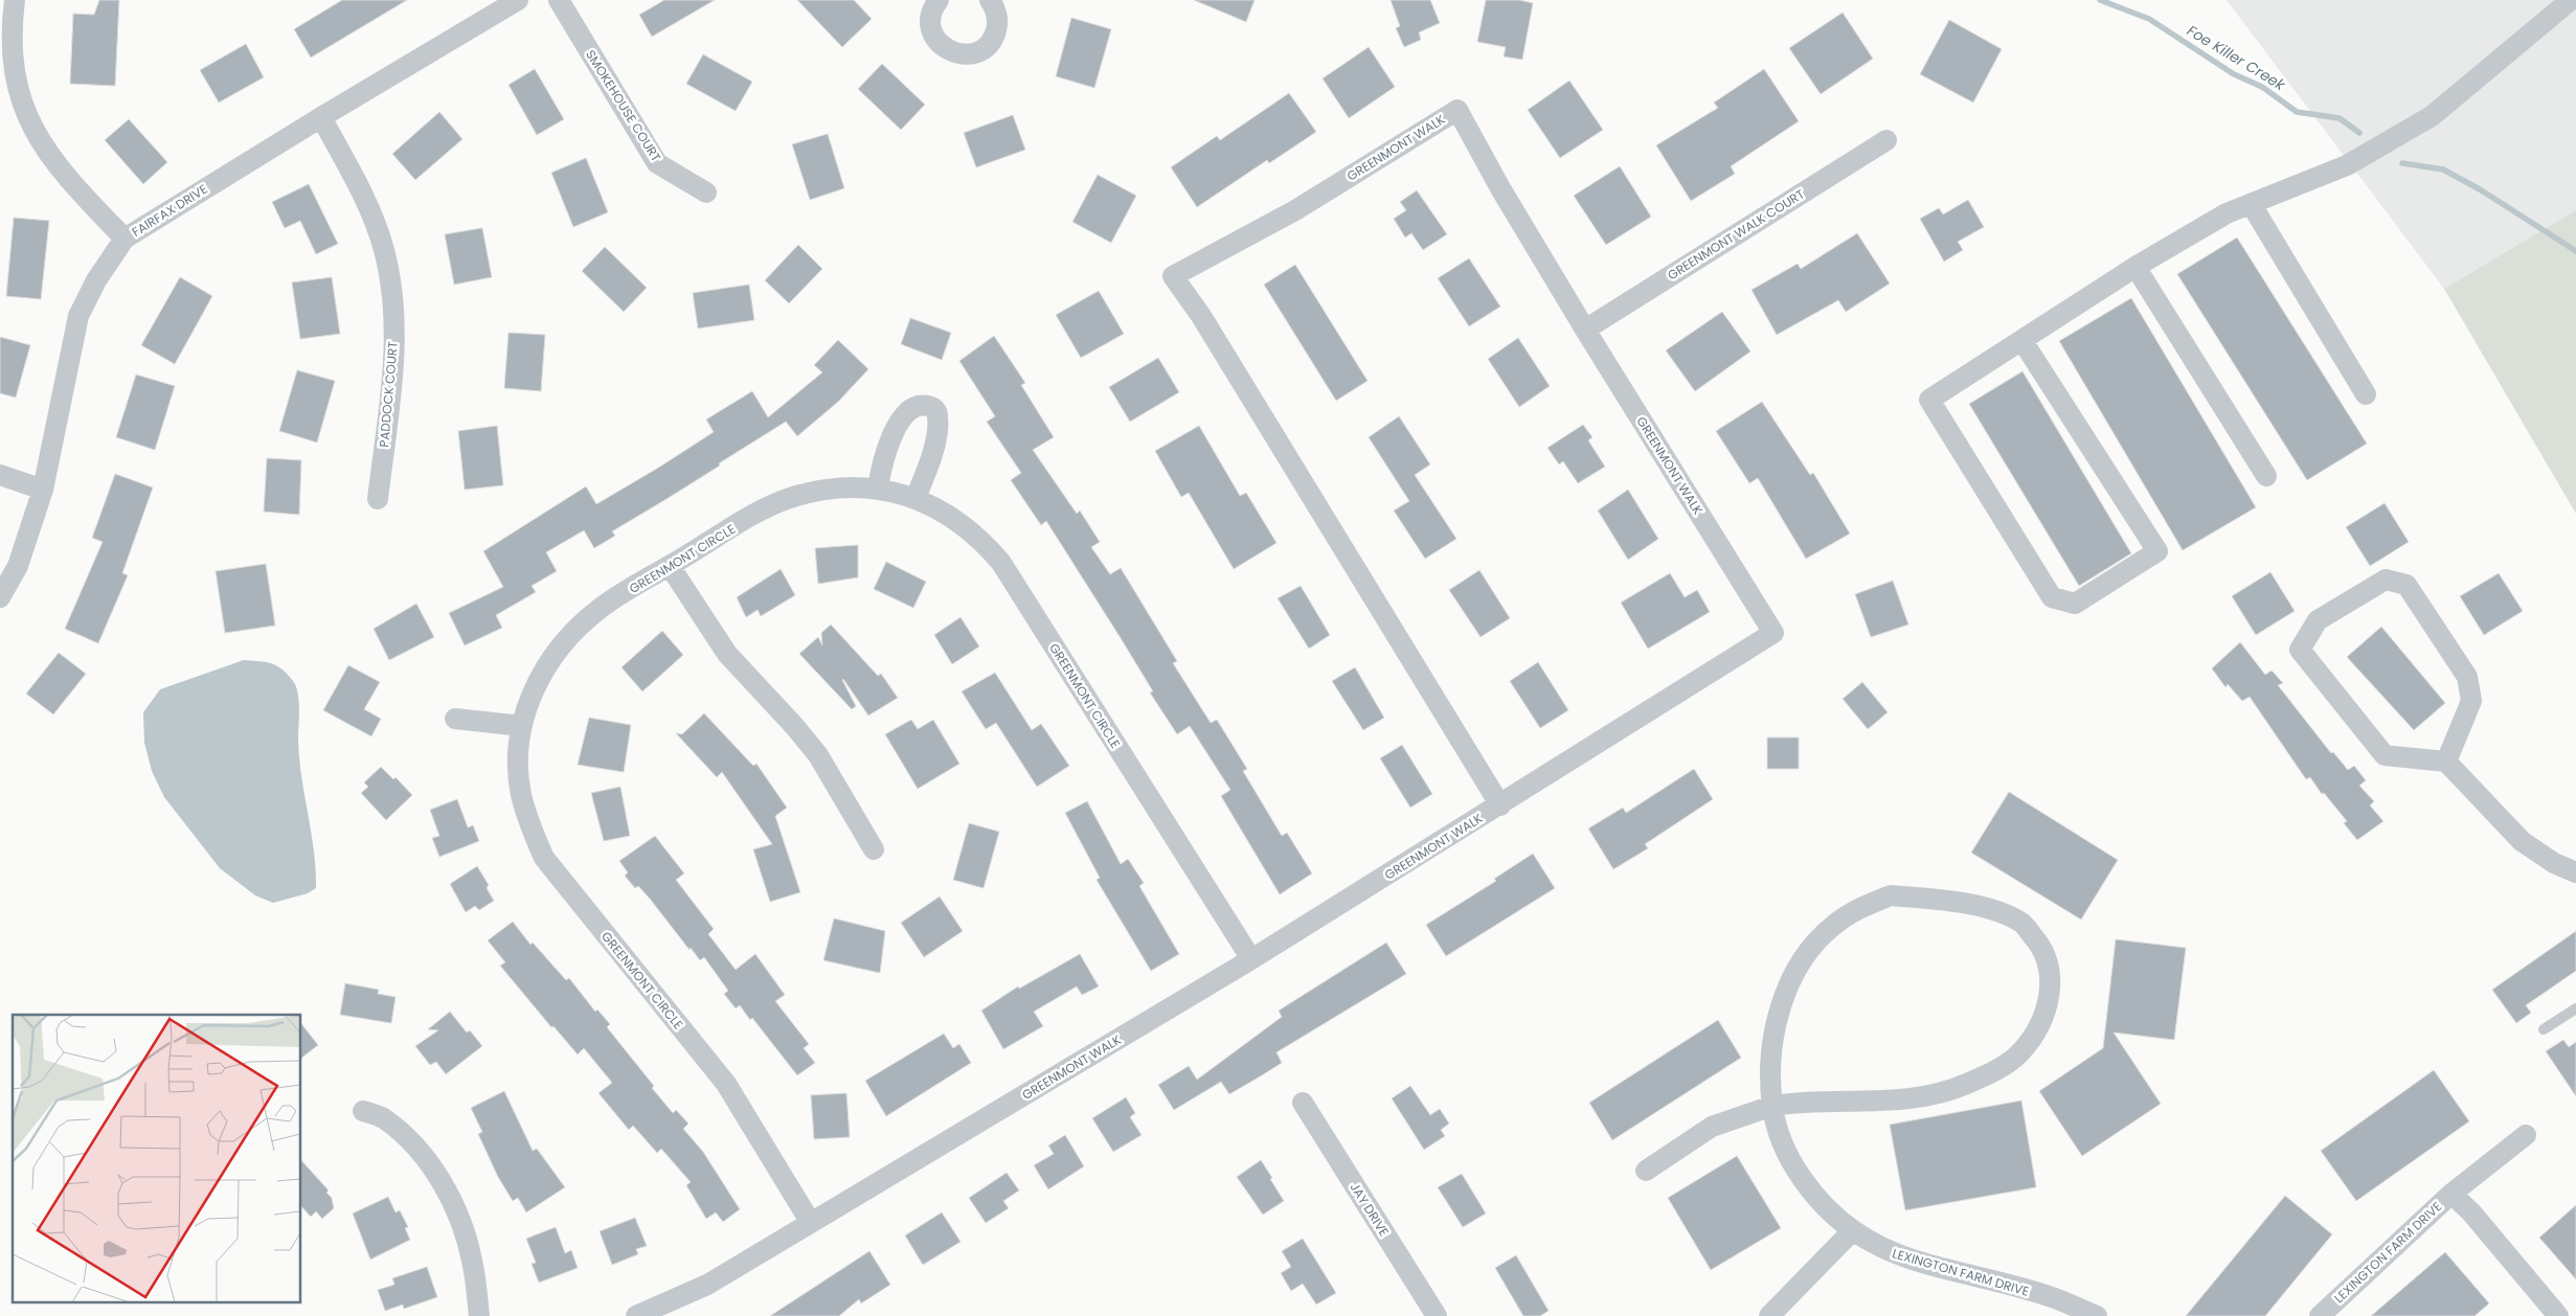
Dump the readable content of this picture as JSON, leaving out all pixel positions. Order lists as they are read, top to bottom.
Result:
{
  "streets": {
    "street": [
      "SMOKEHOUSE COURT",
      "GREENMONT WALK",
      "FAIRFAX DRIVE",
      "GREENMONT WALK COURT",
      "PADDOCK COURT",
      "GREENMONT CIRCLE",
      "JAY DRIVE",
      "LEXINGTON FARM DRIVE"
    ]
  },
  "crossings": [
    ["GREENMONT WALK", "GREENMONT WALK COURT"],
    ["GREENMONT WALK", "GREENMONT CIRCLE"],
    ["FAIRFAX DRIVE", "PADDOCK COURT"]
  ],
  "water": ["Foe Killer Creek"]
}
